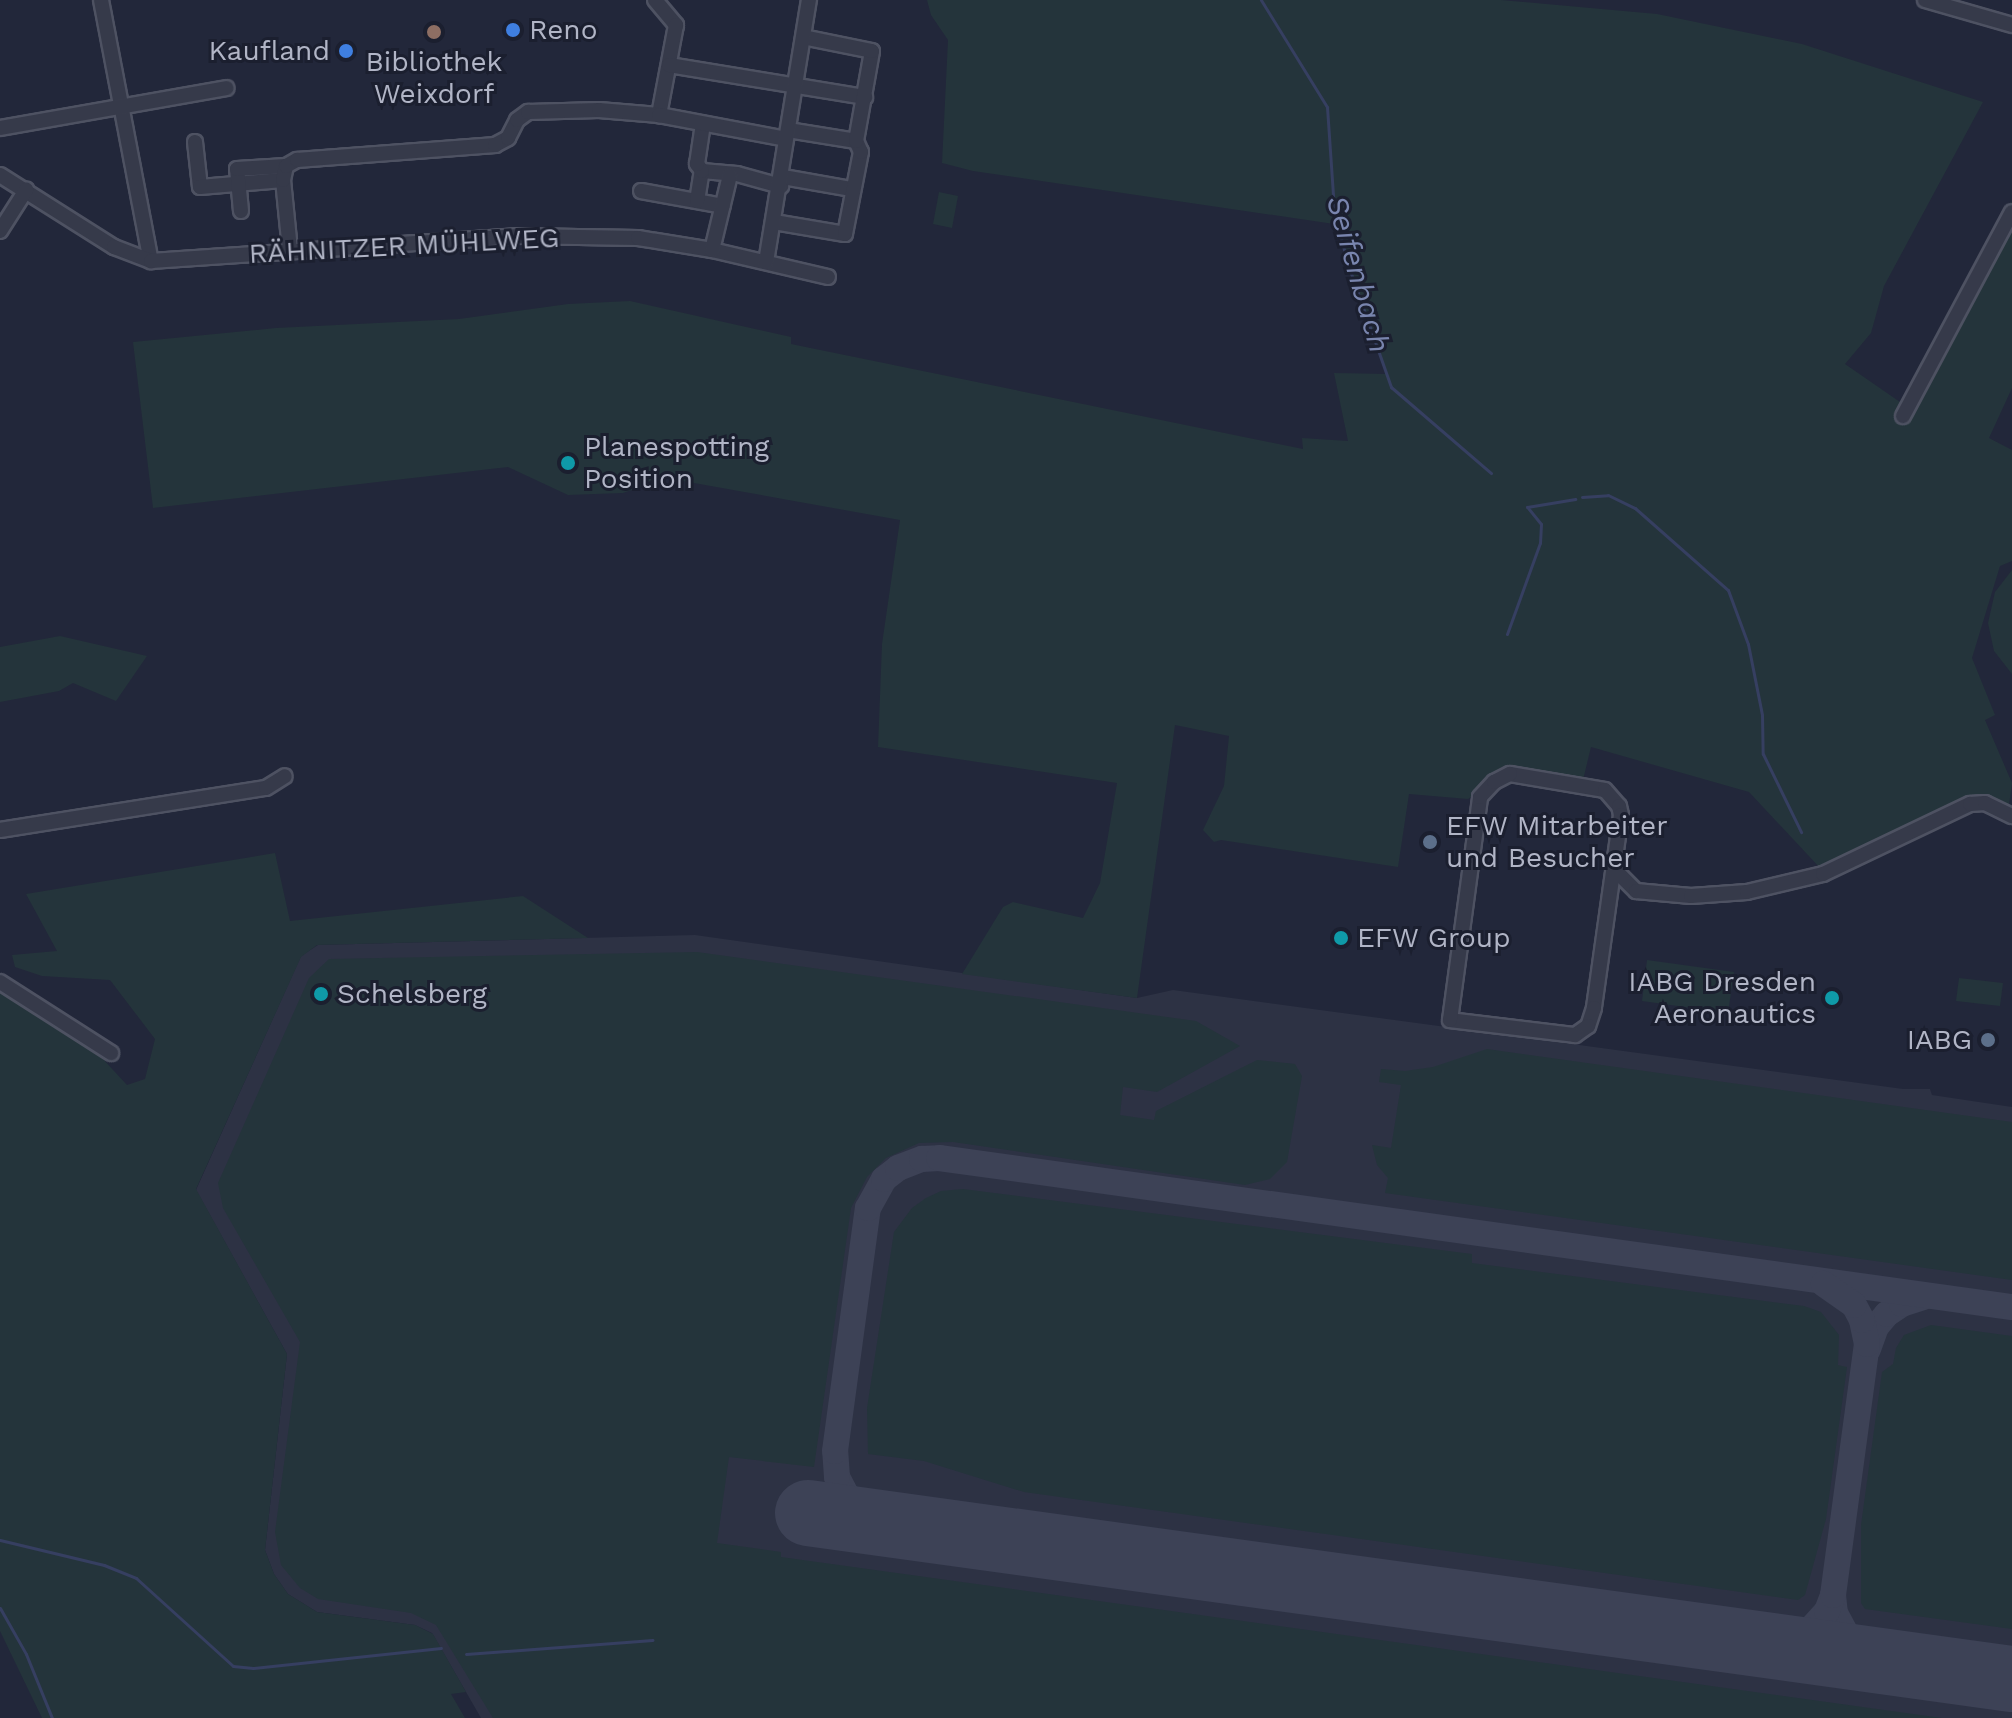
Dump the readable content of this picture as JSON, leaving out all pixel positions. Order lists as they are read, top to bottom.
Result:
{
  "streets": {
    "street": ["RÄHNITZER MÜHLWEG"]
  },
  "water": ["Seifenbach"],
  "places": [
    "Reno",
    "Bibliothek Weixdorf",
    "Kaufland",
    "Planespotting Position",
    "EFW Mitarbeiter und Besucher",
    "EFW Group",
    "Schelsberg",
    "IABG Dresden Aeronautics",
    "IABG"
  ]
}
